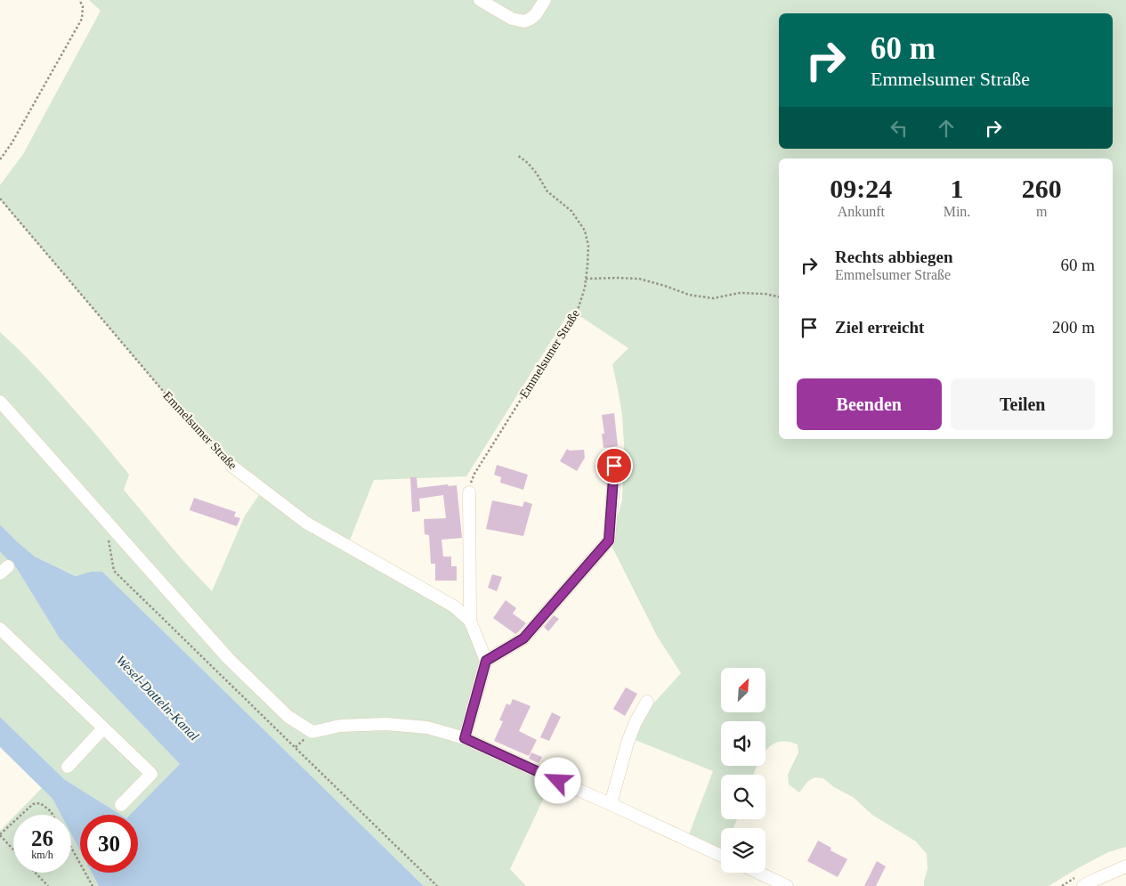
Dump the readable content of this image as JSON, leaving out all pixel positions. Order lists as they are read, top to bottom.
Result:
{
  "streets": {
    "street": ["Emmelsumer Straße"]
  },
  "water": ["Wesel-Datteln-Kanal"],
  "north": "top right",
  "page": {
    "turn": ["60 m", "Emmelsumer Straße"],
    "eta": [
      "09:24",
      "Ankunft",
      "1",
      "Min.",
      "260",
      "m"
    ],
    "list": [
      {
        "name": "Rechts abbiegen",
        "note": "Emmelsumer Straße",
        "value": "60 m"
      },
      {
        "name": "Ziel erreicht",
        "value": "200 m"
      }
    ],
    "buttons": ["Beenden", "Teilen"],
    "speed": "26 km/h",
    "limit": "30"
  }
}
